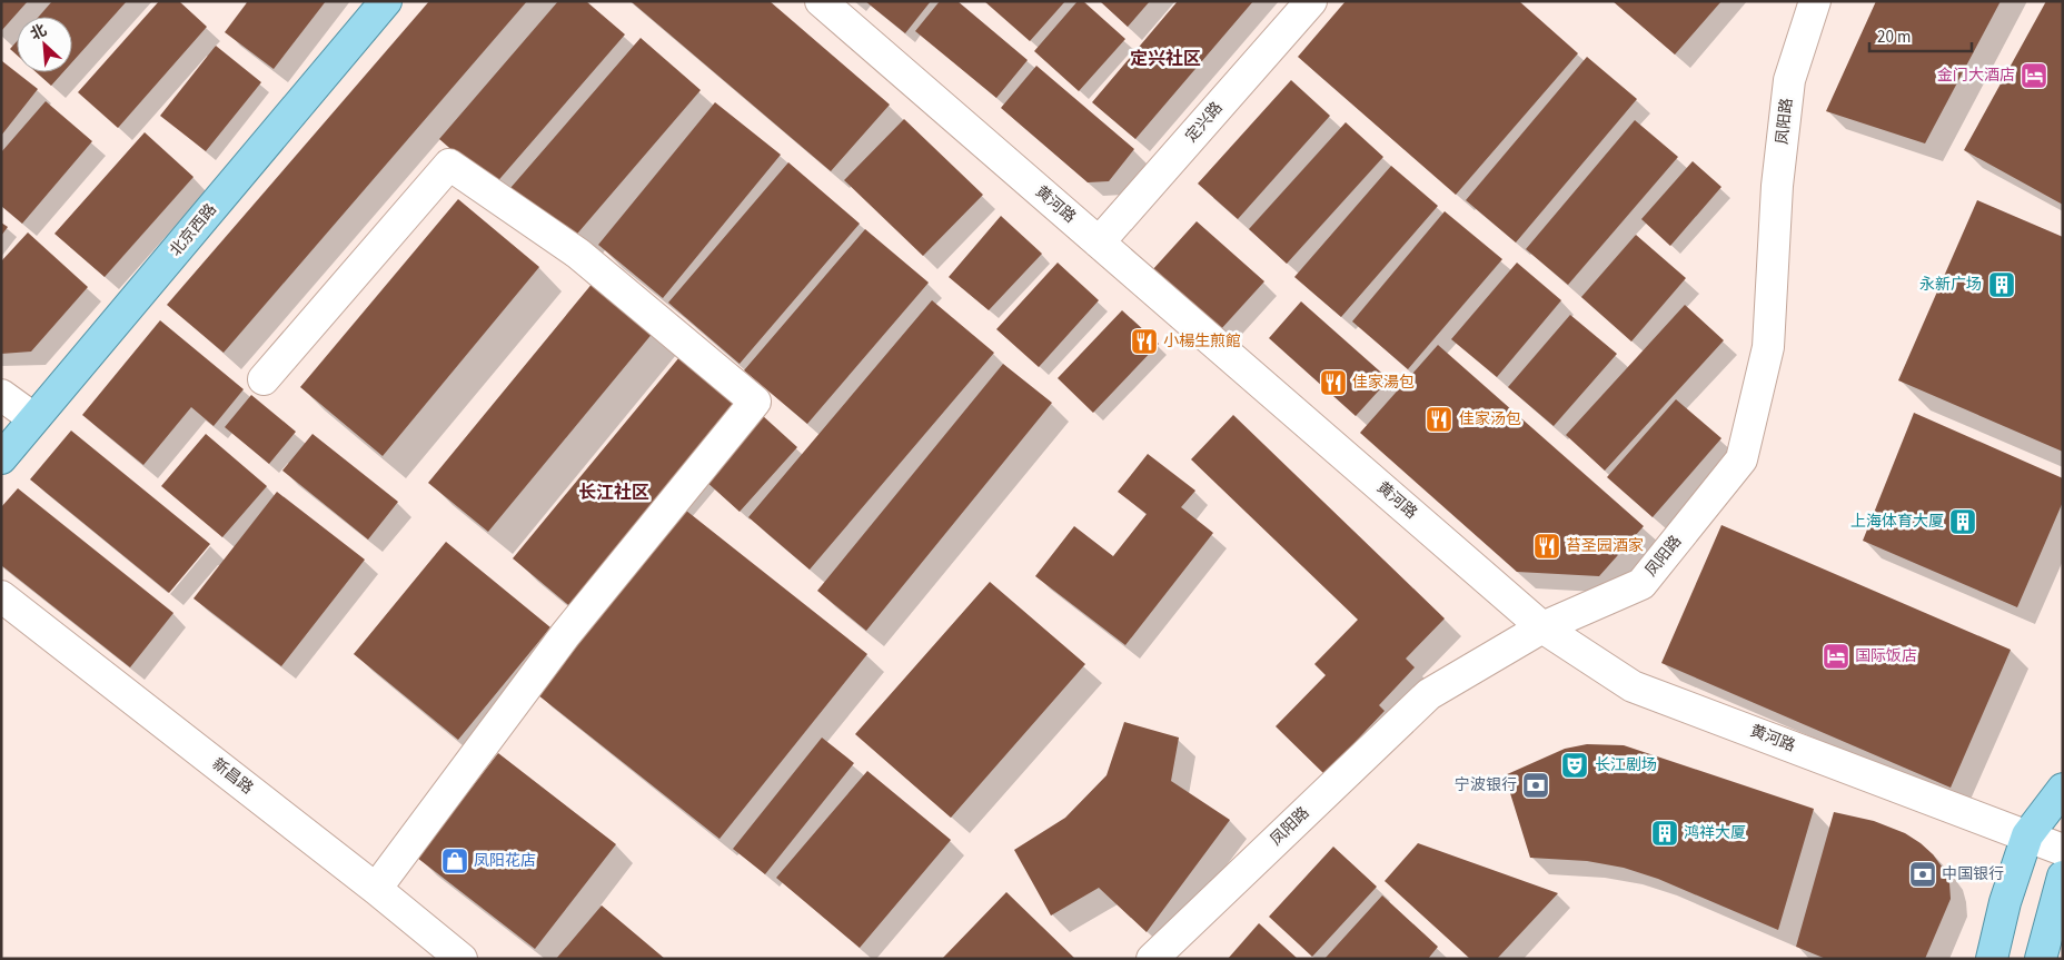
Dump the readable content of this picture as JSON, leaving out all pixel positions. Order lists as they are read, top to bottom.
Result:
{
  "streets": {
    "main road": ["北京西路"],
    "street": [
      "凤阳路",
      "定兴路",
      "黄河路",
      "新昌路"
    ]
  },
  "crossings": [
    ["凤阳路", "黄河路"],
    ["定兴路", "黄河路"]
  ],
  "districts": ["定兴社区", "长江社区"],
  "places": {
    "hotel": ["金门大酒店", "国际饭店"],
    "building": ["永新广场", "上海体育大厦", "鸿祥大厦"],
    "restaurant": [
      "小楊生煎館",
      "佳家湯包",
      "佳家汤包",
      "苔圣园酒家"
    ],
    "theatre": ["长江剧场"],
    "bank": ["宁波银行", "中国银行"],
    "shop": ["凤阳花店"]
  },
  "scale_bar": "20 m",
  "north": "top left"
}
